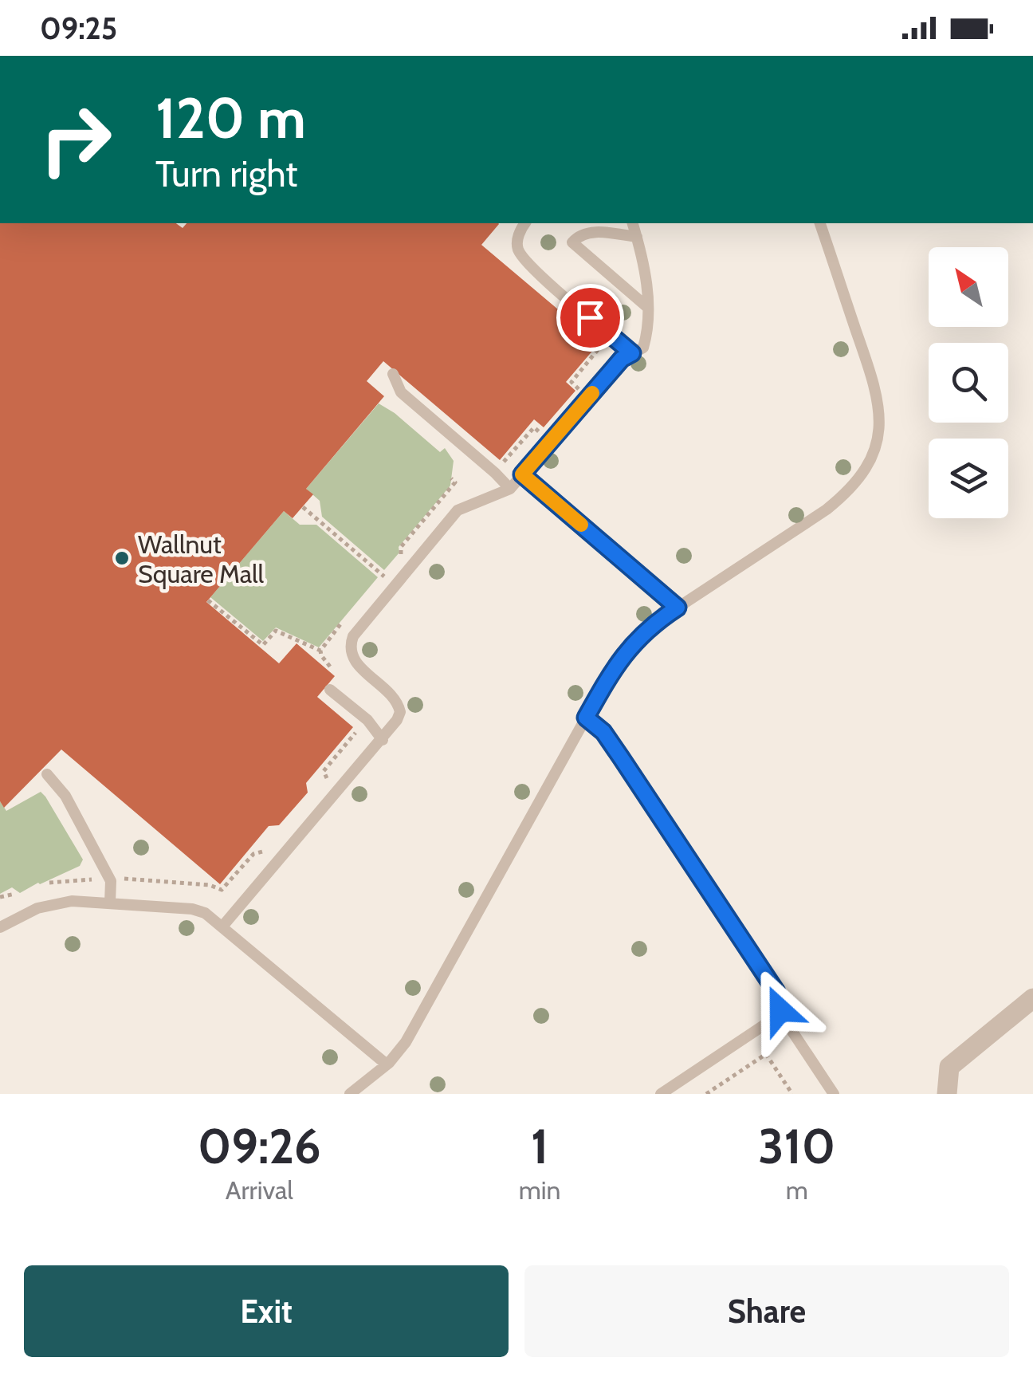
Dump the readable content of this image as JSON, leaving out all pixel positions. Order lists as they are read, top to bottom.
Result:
{
  "places": ["Wallnut Square Mall"],
  "north": "top left",
  "page": {
    "status": "09:25",
    "turn": ["120 m", "Turn right"],
    "eta": [
      "09:26",
      "Arrival",
      "1",
      "min",
      "310",
      "m"
    ],
    "buttons": ["Exit", "Share"]
  }
}
